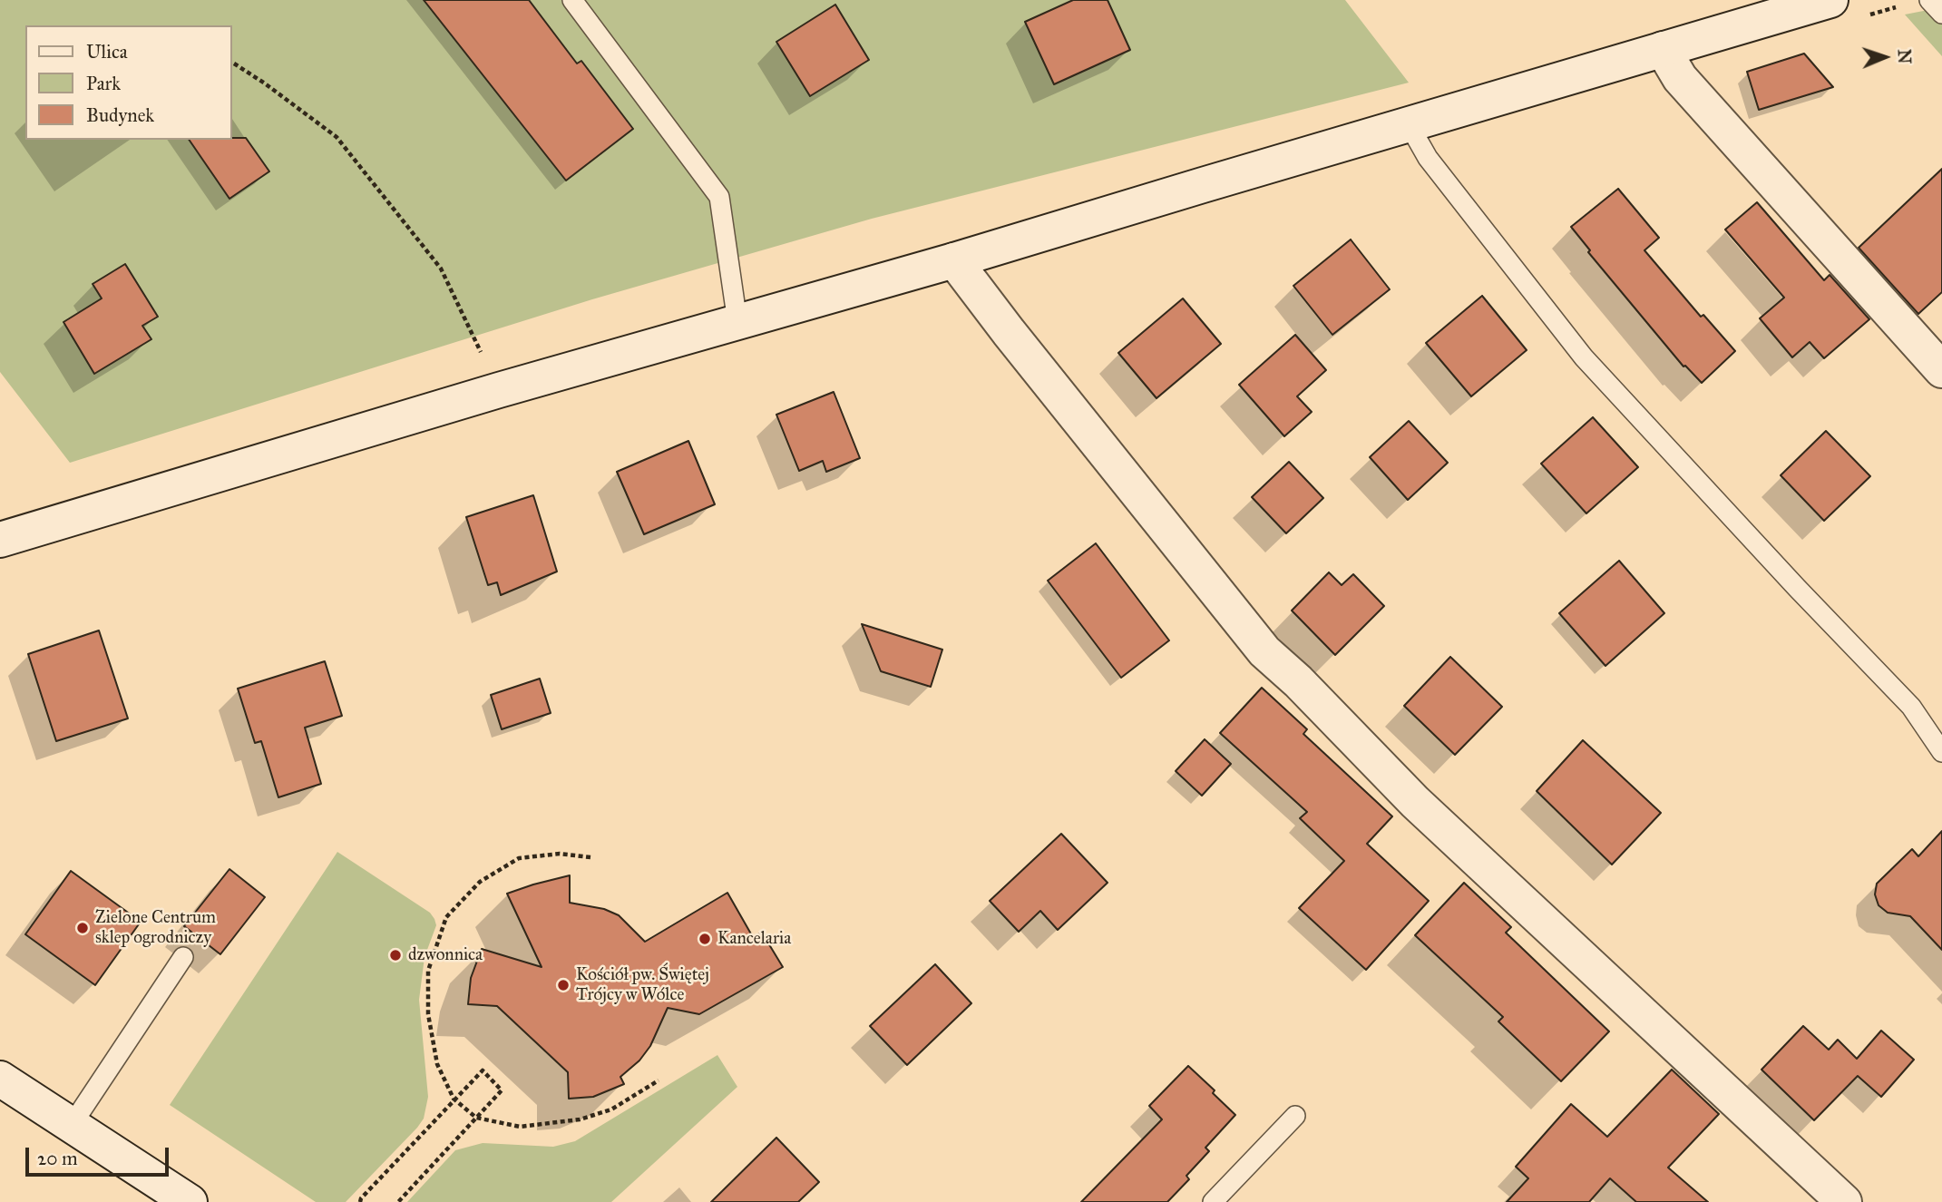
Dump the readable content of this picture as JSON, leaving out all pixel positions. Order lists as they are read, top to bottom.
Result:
{
  "places": [
    "Zielone Centrum sklep ogrodniczy",
    "Kancelaria",
    "dzwonnica",
    "Kościół pw. Świętej Trójcy w Wólce"
  ],
  "legend": ["Ulica", "Park", "Budynek"],
  "scale_bar": "20 m",
  "north": "right"
}
